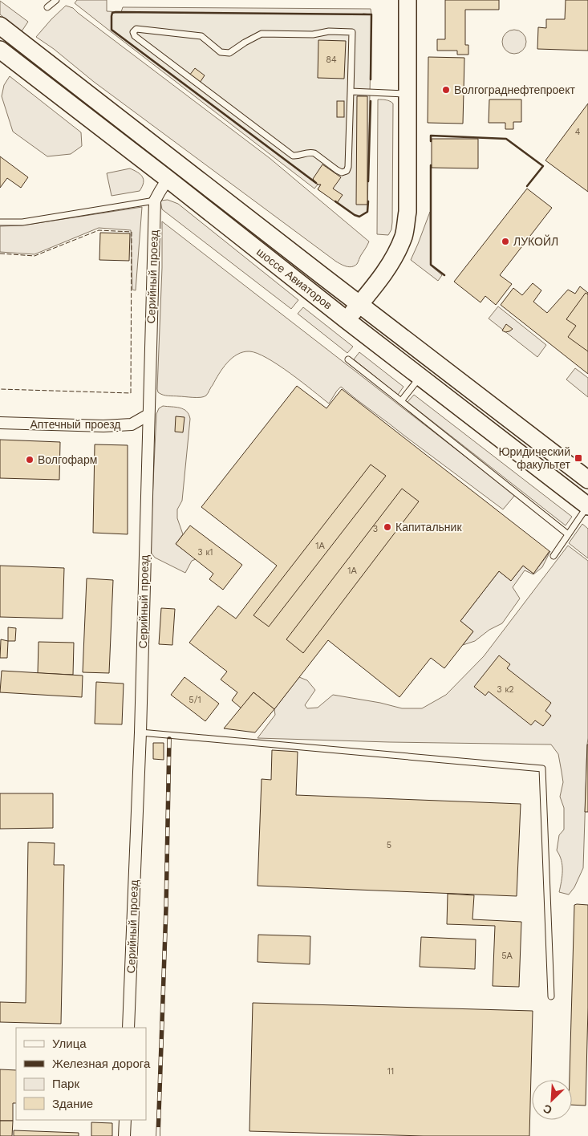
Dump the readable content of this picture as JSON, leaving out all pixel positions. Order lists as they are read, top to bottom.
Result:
{
  "streets": {
    "main road": ["шоссе Авиаторов"],
    "street": ["Серийный проезд", "Аптечный проезд"]
  },
  "crossings": [
    ["Серийный проезд", "шоссе Авиаторов"],
    ["Серийный проезд", "Аптечный проезд"]
  ],
  "places": {
    "other": [
      "Волгограднефтепроект",
      "ЛУКОЙЛ",
      "Волгофарм",
      "Капитальник"
    ],
    "transit": ["Юридический факультет"]
  },
  "house_numbers": [
    "84",
    "4",
    "3",
    "1А",
    "3 к1",
    "1А",
    "3 к2",
    "5/1",
    "5",
    "5А",
    "11"
  ],
  "legend": [
    "Улица",
    "Железная дорога",
    "Парк",
    "Здание"
  ],
  "north": "bottom left"
}
